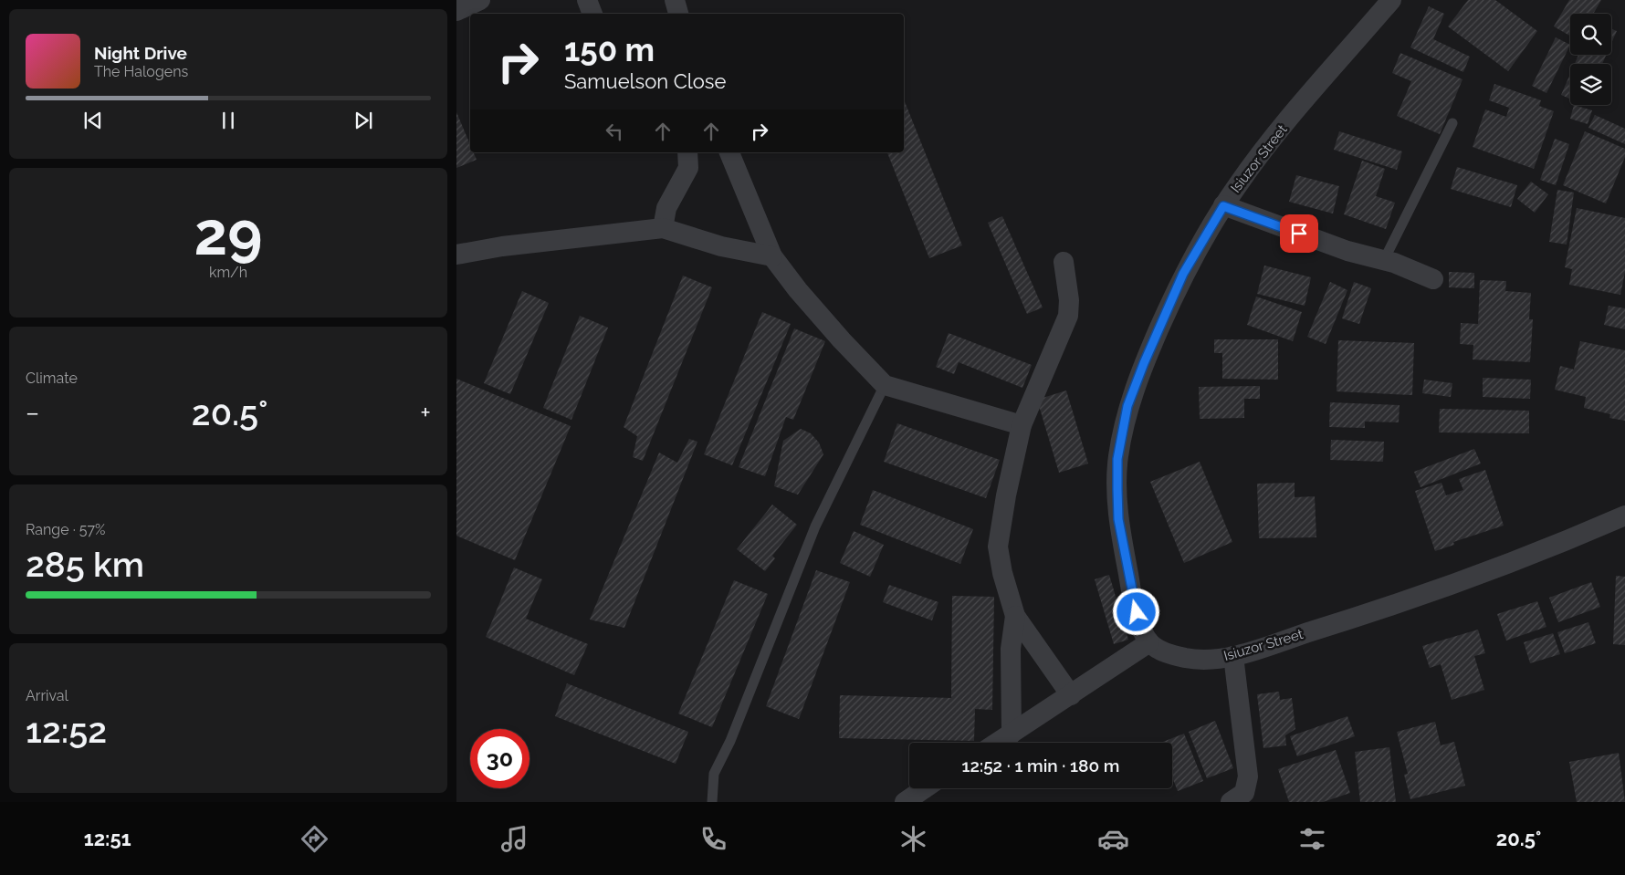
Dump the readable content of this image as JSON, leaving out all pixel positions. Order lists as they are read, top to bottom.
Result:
{
  "streets": {
    "street": ["Isiuzor Street"]
  },
  "page": {
    "turn": ["150 m", "Samuelson Close"],
    "song": ["Night Drive", "The Halogens"],
    "tile": [
      ["29", "km/h"],
      "Climate",
      ["Range · 57%", "285 km"],
      ["Arrival", "12:52"]
    ],
    "heat": ["−", "20.5°", "+"],
    "limit": "30",
    "trip": "12:52 · 1 min · 180 m",
    "tabs": ["12:51", "20.5°"]
  }
}
